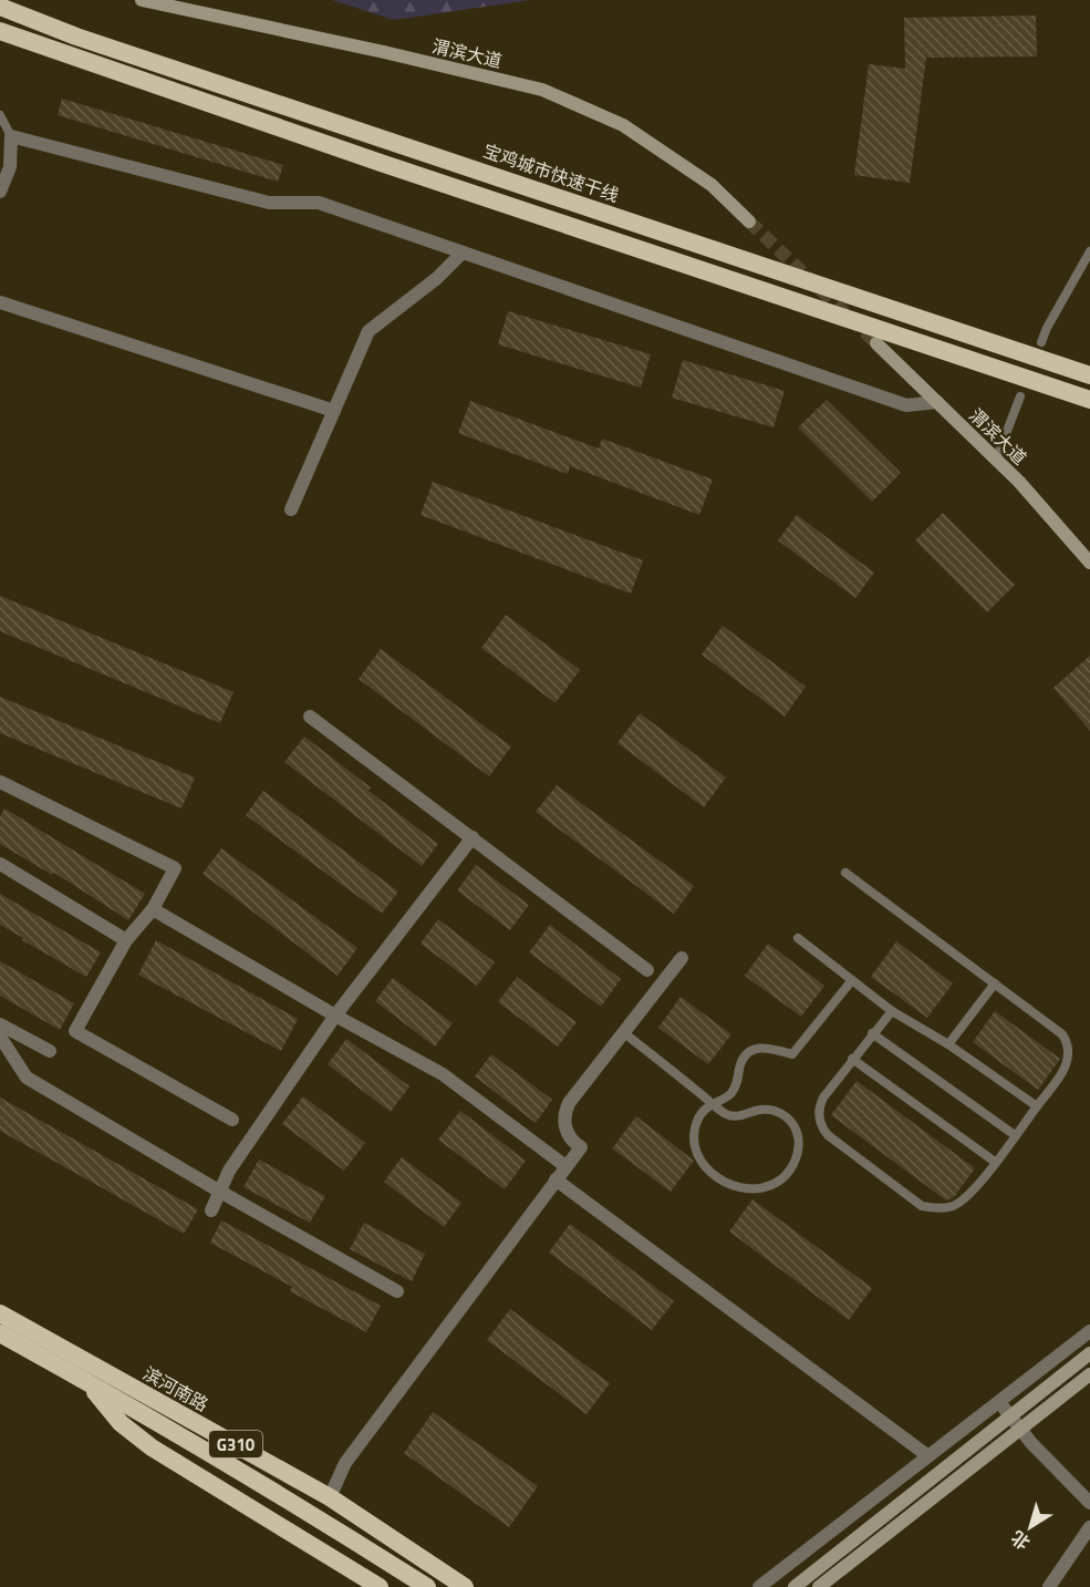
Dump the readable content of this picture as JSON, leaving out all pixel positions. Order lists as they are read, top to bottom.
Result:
{
  "streets": {
    "highway": ["宝鸡城市快速干线", "滨河南路", "G310"],
    "main road": ["渭滨大道"]
  },
  "north": "bottom left"
}
